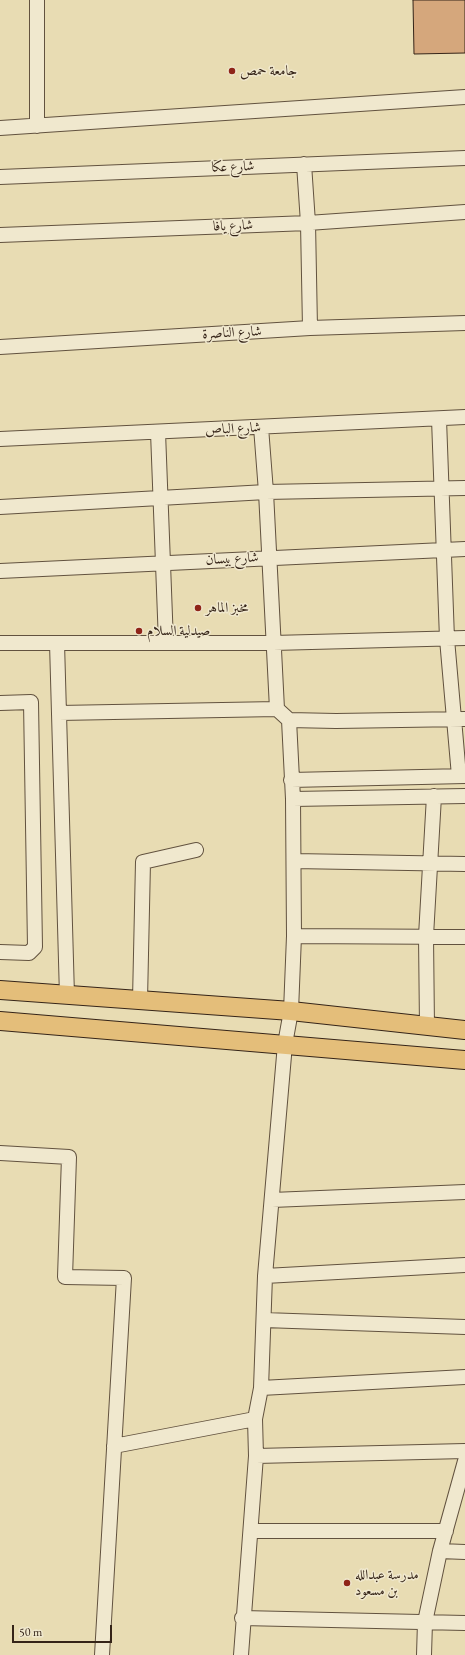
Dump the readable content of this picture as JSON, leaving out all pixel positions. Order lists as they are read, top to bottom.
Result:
{
  "streets": {
    "street": [
      "شارع عكا",
      "شارع يافا",
      "شارع الناصرة",
      "شارع الباص",
      "شارع بيسان"
    ]
  },
  "places": [
    "جامعة حمص",
    "مخبز الماهر",
    "صيدلية السلام",
    "مدرسة عبدالله بن مسعود"
  ],
  "scale_bar": "50 m"
}
